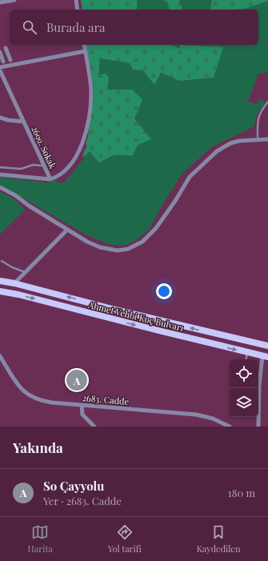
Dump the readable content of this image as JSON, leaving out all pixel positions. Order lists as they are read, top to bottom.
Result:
{
  "streets": {
    "main road": ["Ahmet Vehbi Koç Bulvarı"],
    "street": ["2699. Sokak", "2683. Cadde"]
  },
  "page": {
    "search": "Burada ara",
    "pins": "A",
    "heading": "Yakında",
    "list": [
      {
        "mark": "A",
        "name": "So Çayyolu",
        "note": "Yer · 2683. Cadde",
        "value": "180 m"
      }
    ],
    "nav": ["Harita", "Yol tarifi", "Kaydedilen"]
  }
}
